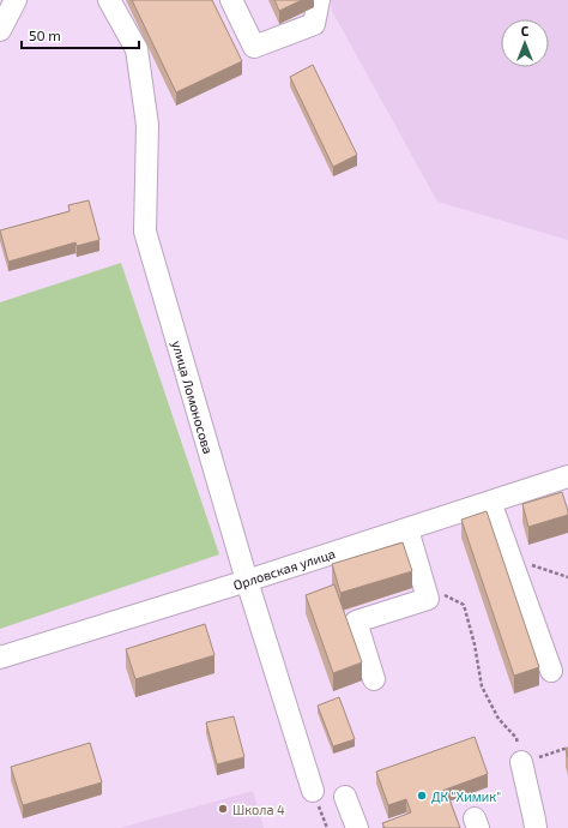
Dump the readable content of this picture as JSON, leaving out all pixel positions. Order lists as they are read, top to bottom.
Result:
{
  "streets": {
    "street": ["улица Ломоносова", "Орловская улица"]
  },
  "crossings": [
    ["улица Ломоносова", "Орловская улица"]
  ],
  "places": ["ДК \"Химик\"", "Школа 4"],
  "scale_bar": "50 m",
  "north": "top"
}
